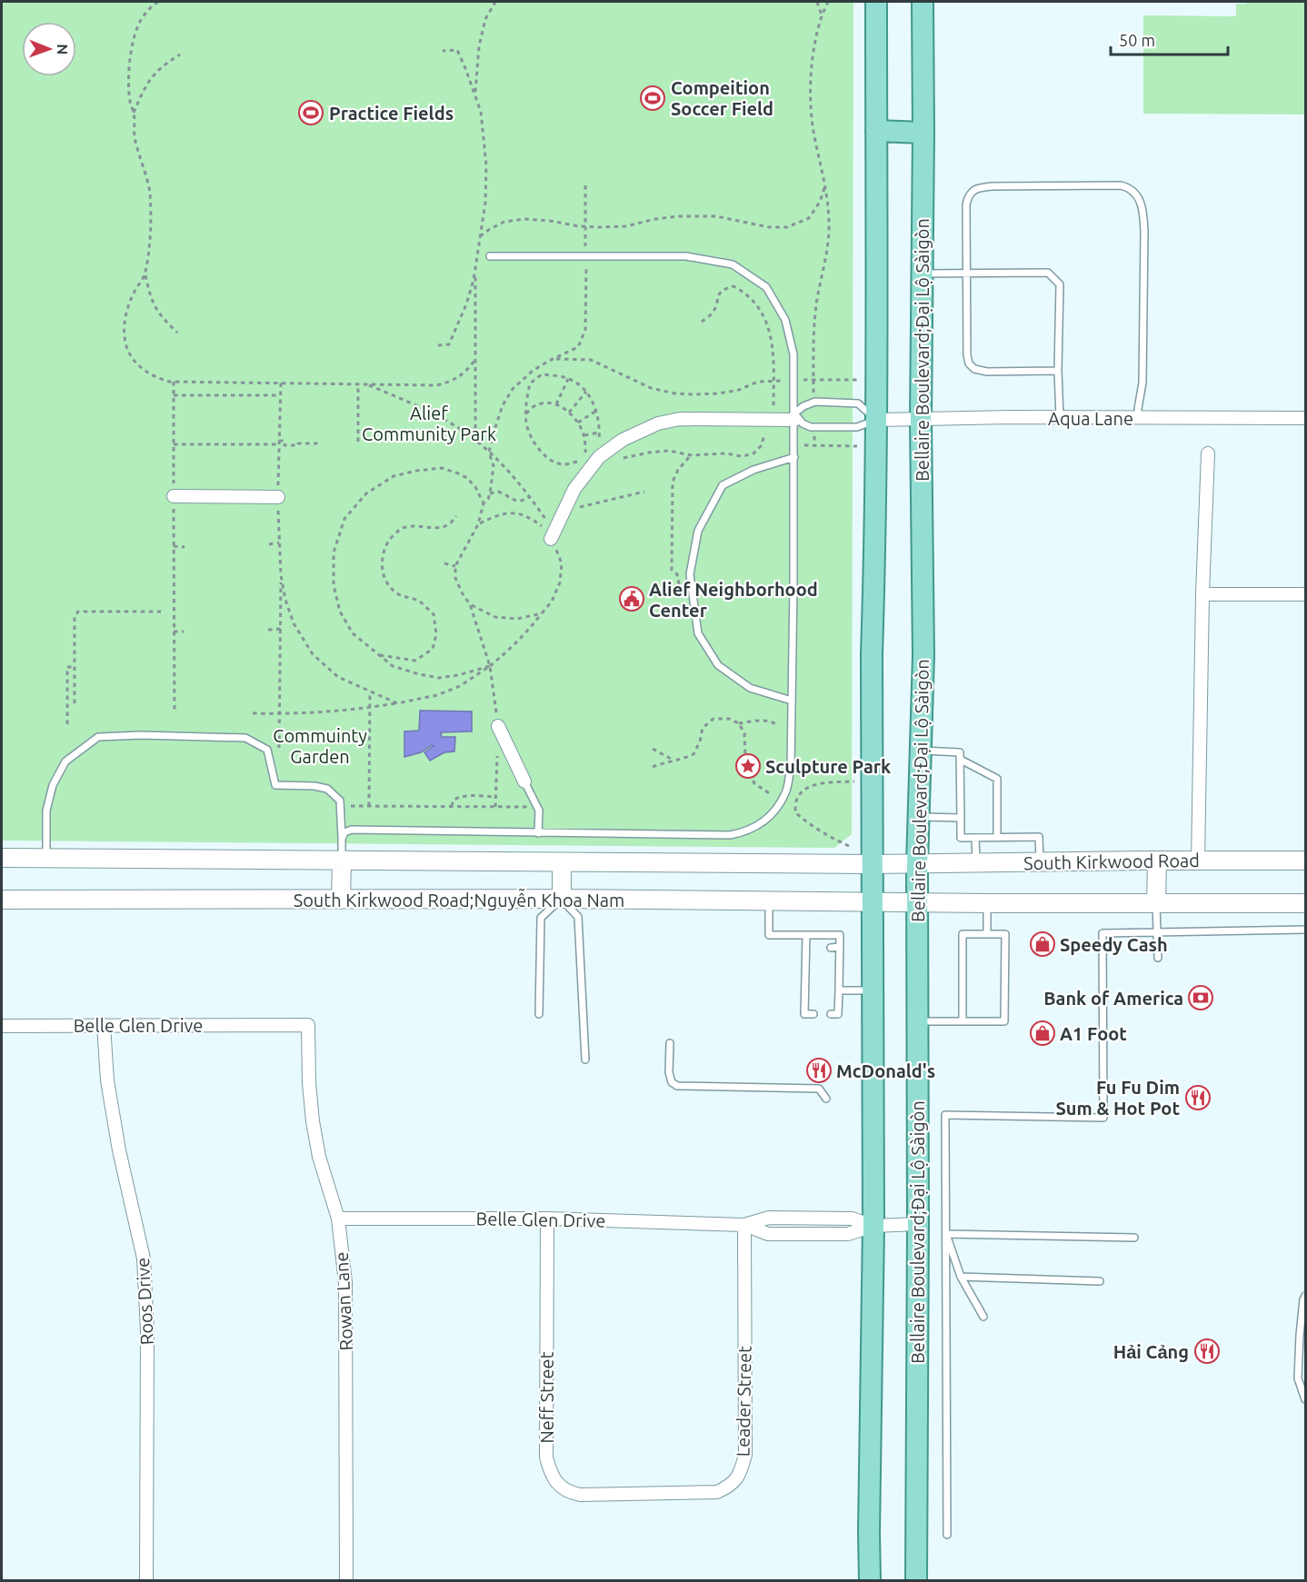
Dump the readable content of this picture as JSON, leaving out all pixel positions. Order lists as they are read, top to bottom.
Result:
{
  "streets": {
    "main road": ["Bellaire Boulevard;Đại Lộ Sàigòn", "South Kirkwood Road", "South Kirkwood Road;Nguyễn Khoa Nam"],
    "street": [
      "Aqua Lane",
      "Belle Glen Drive",
      "Roos Drive",
      "Rowan Lane",
      "Neff Street",
      "Leader Street"
    ]
  },
  "crossings": [
    ["Bellaire Boulevard;Đại Lộ Sàigòn", "Aqua Lane"],
    ["Bellaire Boulevard;Đại Lộ Sàigòn", "South Kirkwood Road"],
    ["Bellaire Boulevard;Đại Lộ Sàigòn", "South Kirkwood Road;Nguyễn Khoa Nam"],
    ["Bellaire Boulevard;Đại Lộ Sàigòn", "Belle Glen Drive"],
    ["South Kirkwood Road", "South Kirkwood Road;Nguyễn Khoa Nam"],
    ["Belle Glen Drive", "Roos Drive"],
    ["Belle Glen Drive", "Rowan Lane"],
    ["Belle Glen Drive", "Neff Street"],
    ["Belle Glen Drive", "Leader Street"],
    ["Neff Street", "Leader Street"]
  ],
  "parks": ["Alief Community Park", "Commuinty Garden"],
  "places": {
    "sports": ["Compeition Soccer Field", "Practice Fields"],
    "public building": ["Alief Neighborhood Center"],
    "place": ["Sculpture Park"],
    "shop": ["Speedy Cash", "A1 Foot"],
    "bank": ["Bank of America"],
    "restaurant": ["McDonald's", "Fu Fu Dim Sum & Hot Pot", "Hải Cảng"]
  },
  "scale_bar": "50 m",
  "north": "right"
}
